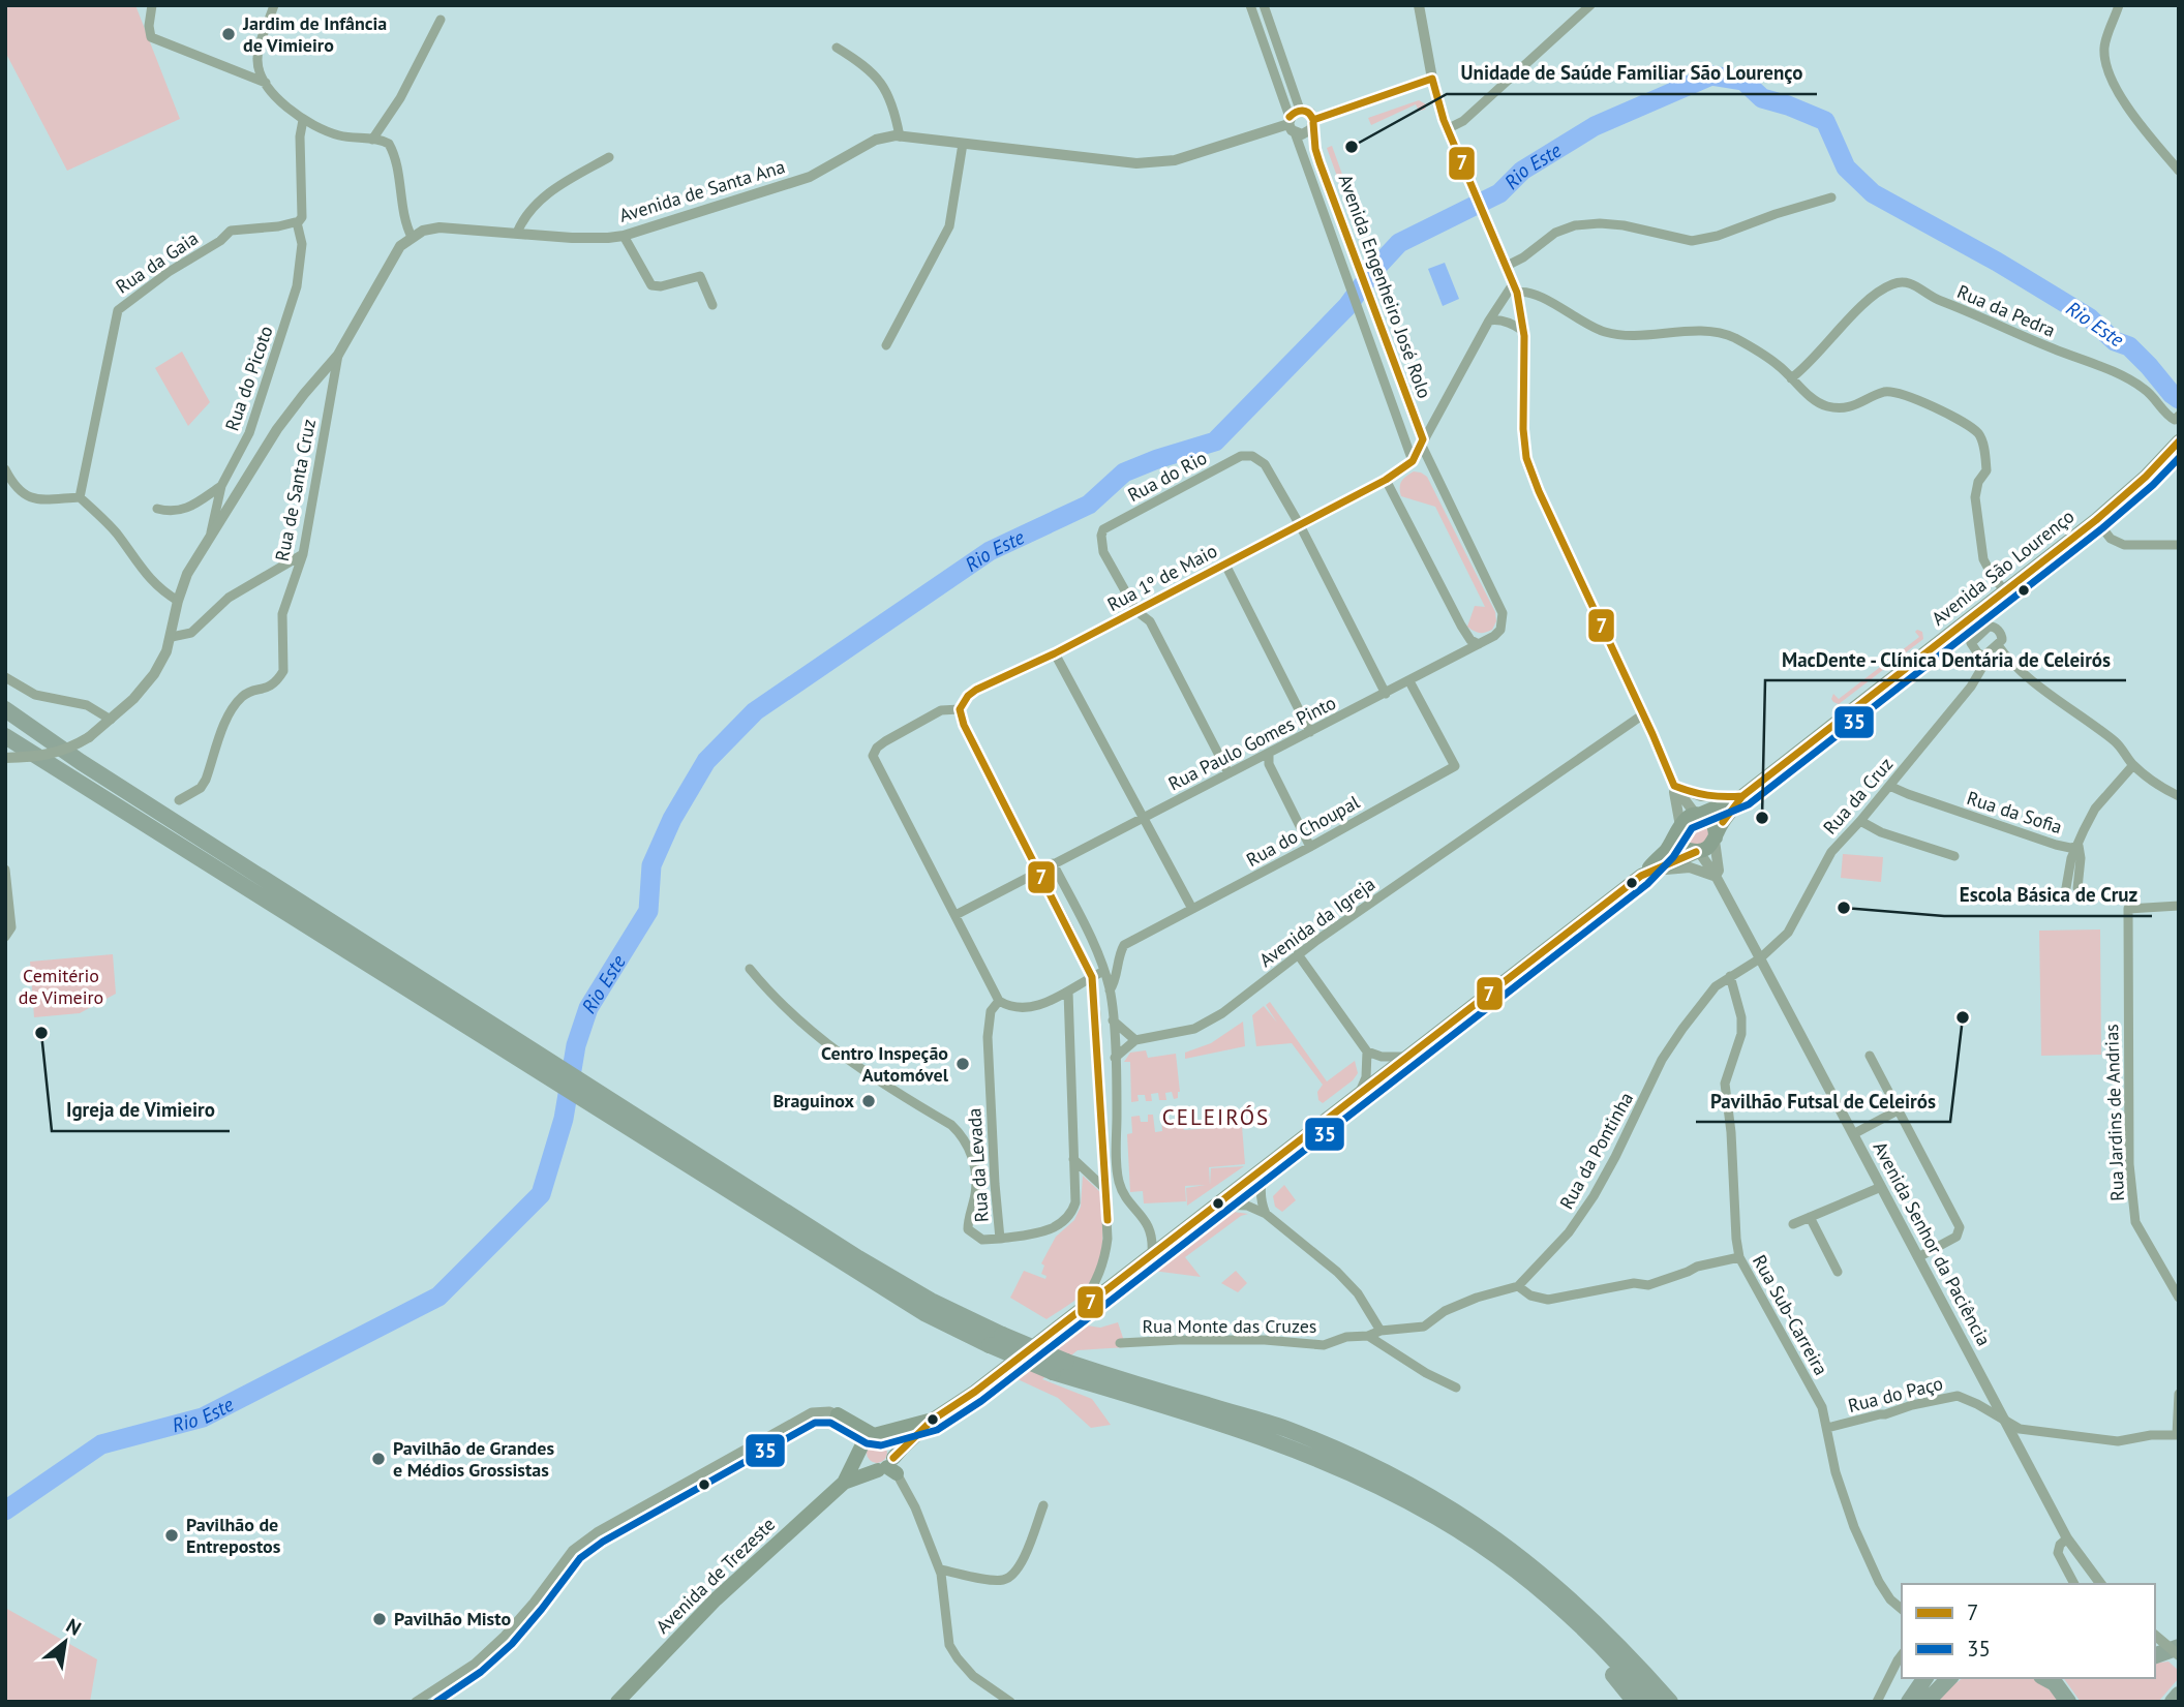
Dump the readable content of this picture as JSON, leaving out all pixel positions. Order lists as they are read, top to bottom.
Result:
{
  "streets": {
    "main road": ["Avenida São Lourenço", "Avenida de Trezeste"],
    "street": [
      "Avenida de Santa Ana",
      "Rua da Gaia",
      "Avenida Engenheiro José Rolo",
      "Rua da Pedra",
      "Rua do Picoto",
      "Rua do Rio",
      "Rua de Santa Cruz",
      "Rua 1º de Maio",
      "Rua Paulo Gomes Pinto",
      "Rua da Cruz",
      "Rua da Sofia",
      "Rua do Choupal",
      "Avenida da Igreja",
      "Rua Jardins de Andrias",
      "Rua da Pontinha",
      "Rua da Levada",
      "Avenida Senhor da Paciência",
      "Rua Sub-Carreira",
      "Rua Monte das Cruzes",
      "Rua do Paço"
    ]
  },
  "crossings": [
    ["Avenida de Santa Ana", "Avenida Engenheiro José Rolo"],
    ["Rua da Gaia", "Rua do Picoto"],
    ["Avenida Engenheiro José Rolo", "Rua Paulo Gomes Pinto"],
    ["Rua do Rio", "Rua 1º de Maio"],
    ["Rua Paulo Gomes Pinto", "Rua do Choupal"],
    ["Rua da Cruz", "Rua da Sofia"],
    ["Rua da Cruz", "Rua da Pontinha"],
    ["Rua da Cruz", "Avenida Senhor da Paciência"],
    ["Rua da Pontinha", "Avenida Senhor da Paciência"],
    ["Rua da Pontinha", "Rua Sub-Carreira"],
    ["Avenida Senhor da Paciência", "Rua do Paço"],
    ["Rua Sub-Carreira", "Rua do Paço"]
  ],
  "districts": ["CELEIRÓS"],
  "water": ["Rio Este"],
  "parks": ["Cemitério de Vimeiro"],
  "places": [
    "Jardim de Infância de Vimieiro",
    "Unidade de Saúde Familiar São Lourenço",
    "MacDente - Clínica Dentária de Celeirós",
    "Escola Básica de Cruz",
    "Pavilhão Futsal de Celeirós",
    "Igreja de Vimieiro",
    "Centro Inspeção Automóvel",
    "Braguinox",
    "Pavilhão de Grandes e Médios Grossistas",
    "Pavilhão de Entrepostos",
    "Pavilhão Misto"
  ],
  "lines": ["transit line 7", "transit line 35"],
  "legend": ["7", "35"],
  "north": "top right"
}
